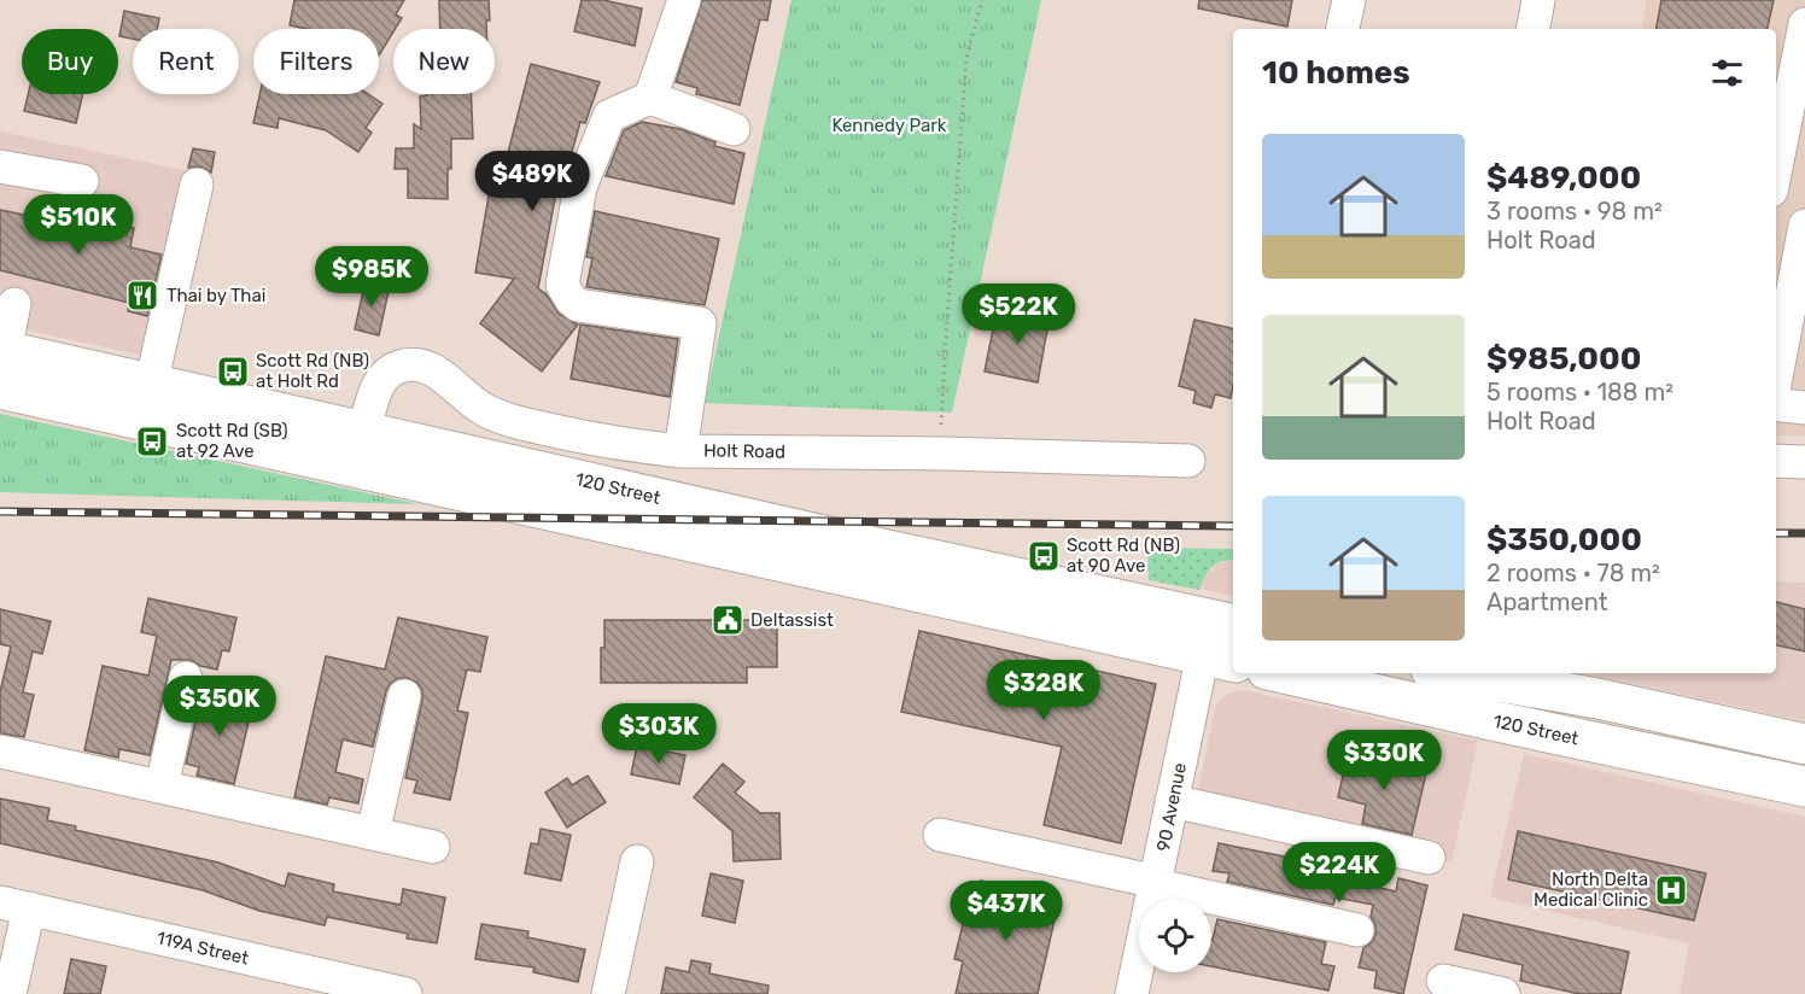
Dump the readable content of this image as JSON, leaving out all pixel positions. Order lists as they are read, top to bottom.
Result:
{
  "streets": {
    "main road": ["120 Street"],
    "street": ["Holt Road", "90 Avenue", "119A Street"]
  },
  "crossings": [
    ["Holt Road", "120 Street"],
    ["120 Street", "90 Avenue"]
  ],
  "parks": ["Kennedy Park"],
  "places": {
    "restaurant": ["Thai by Thai"],
    "bus stop": ["Scott Rd (NB) at Holt Rd", "Scott Rd (SB) at 92 Ave", "Scott Rd (NB) at 90 Ave"],
    "public building": ["Deltassist"],
    "hospital": ["North Delta Medical Clinic"]
  },
  "page": {
    "chip": [
      "Buy",
      "Rent",
      "Filters",
      "New"
    ],
    "heading": "10 homes",
    "list": [
      {
        "name": "$489,000",
        "note": "3 rooms · 98 m² · Holt Road"
      },
      {
        "name": "$985,000",
        "note": "5 rooms · 188 m² · Holt Road"
      },
      {
        "name": "$350,000",
        "note": "2 rooms · 78 m² · Apartment"
      }
    ],
    "price": [
      "$489K",
      "$510K",
      "$985K",
      "$522K",
      "$328K",
      "$350K",
      "$303K",
      "$330K",
      "$224K",
      "$437K"
    ]
  }
}
